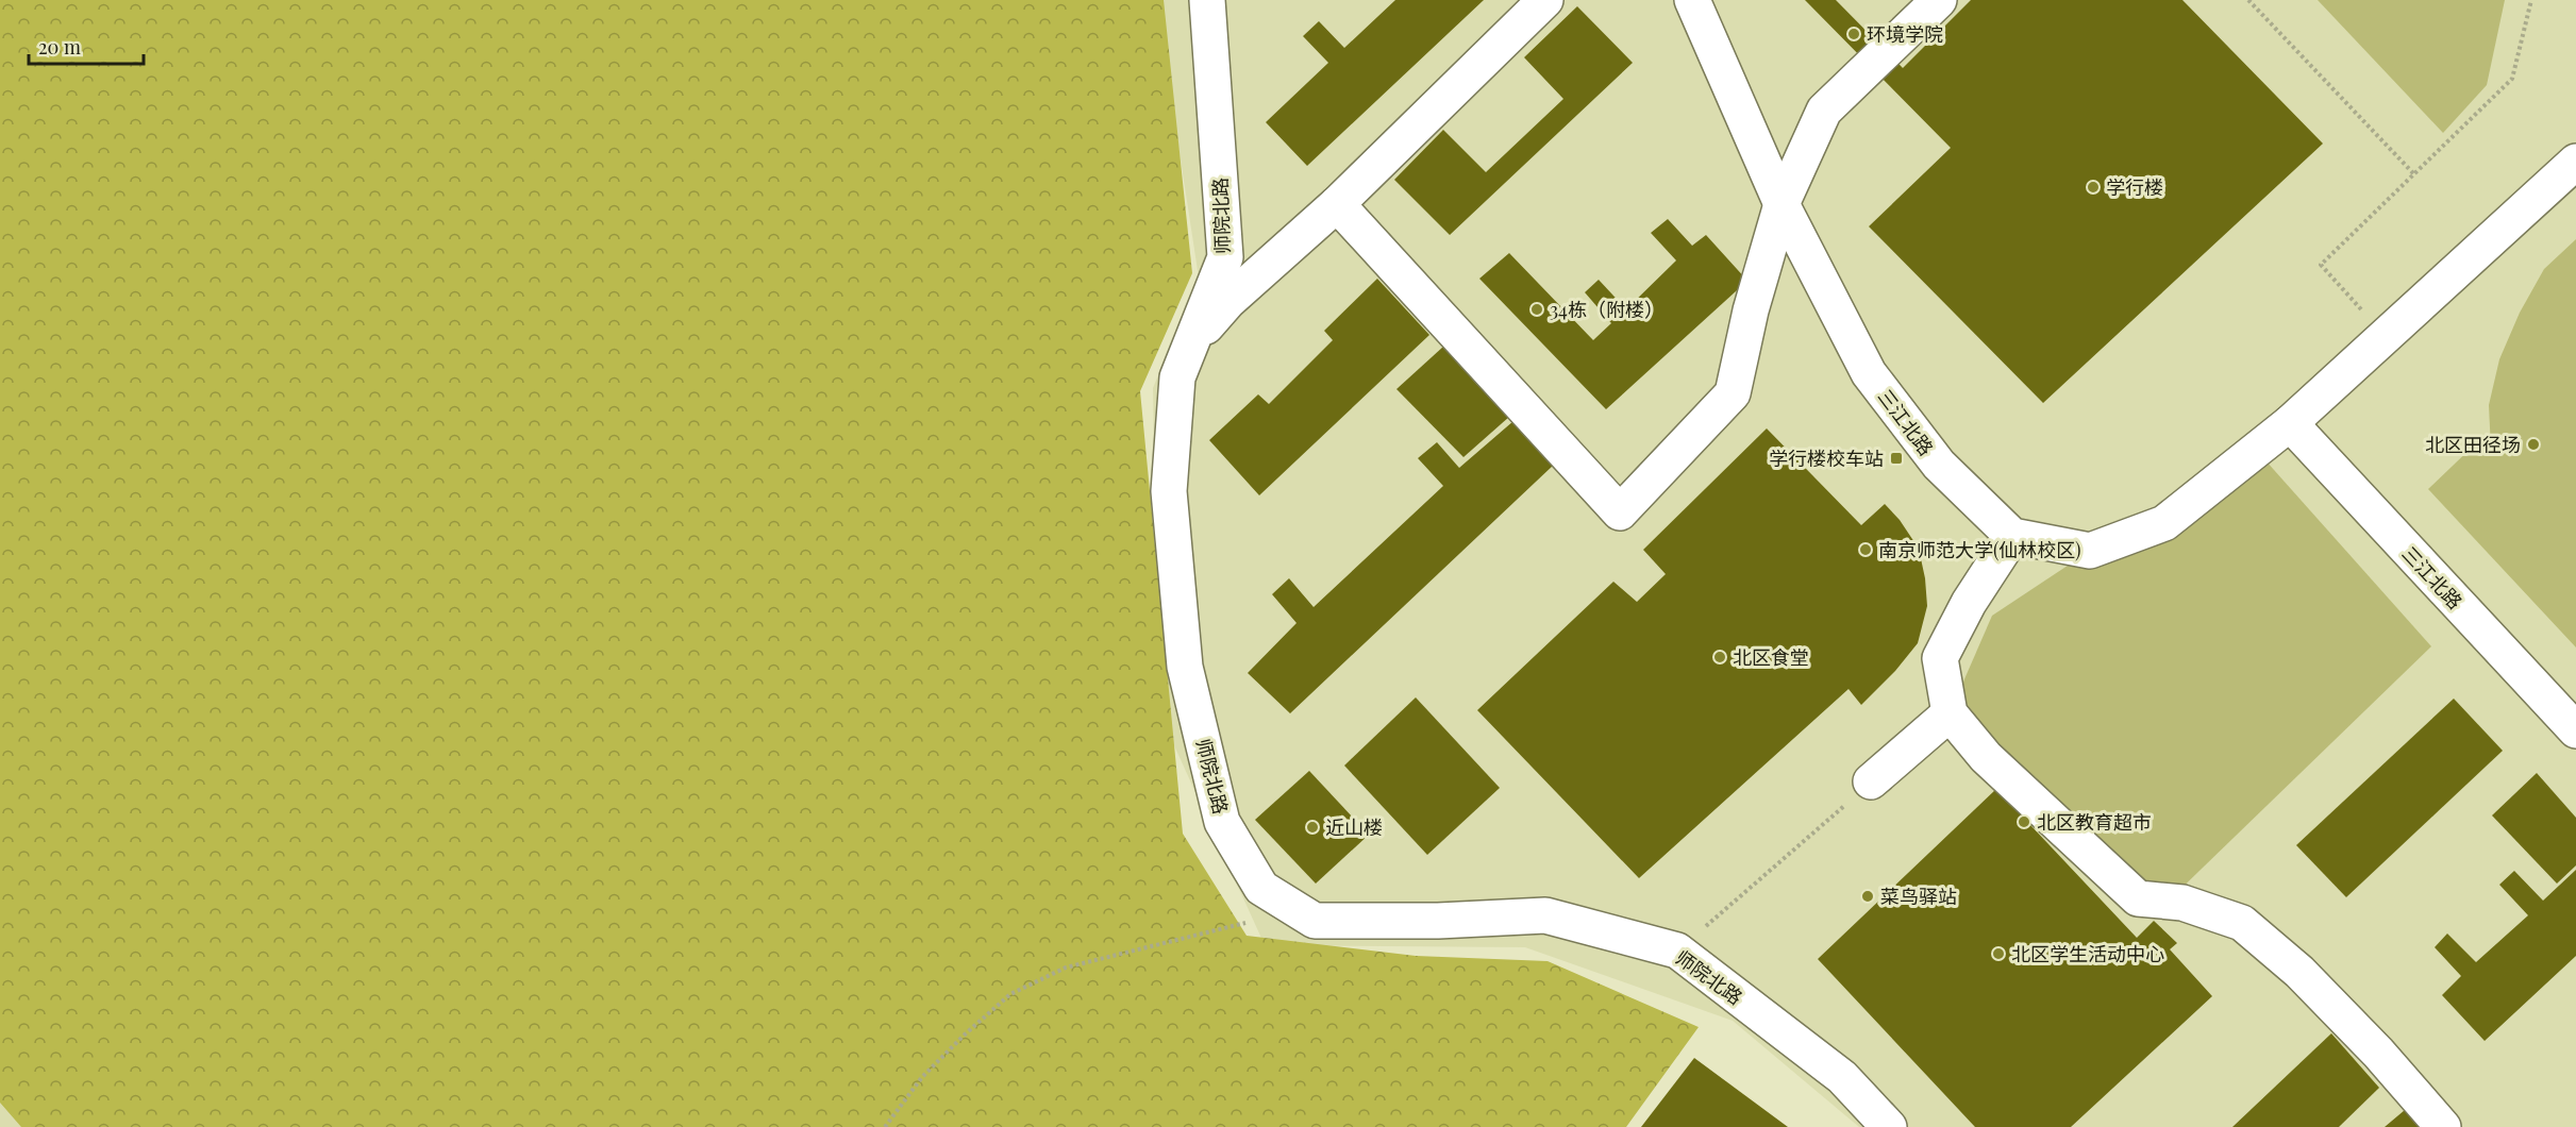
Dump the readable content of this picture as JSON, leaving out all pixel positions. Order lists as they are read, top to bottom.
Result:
{
  "streets": {
    "street": ["师院北路", "三江北路"]
  },
  "places": {
    "other": [
      "环境学院",
      "学行楼",
      "34栋（附楼）",
      "北区田径场",
      "南京师范大学(仙林校区)",
      "北区食堂",
      "北区教育超市",
      "近山楼",
      "菜鸟驿站",
      "北区学生活动中心"
    ],
    "transit": ["学行楼校车站"]
  },
  "scale_bar": "20 m"
}
